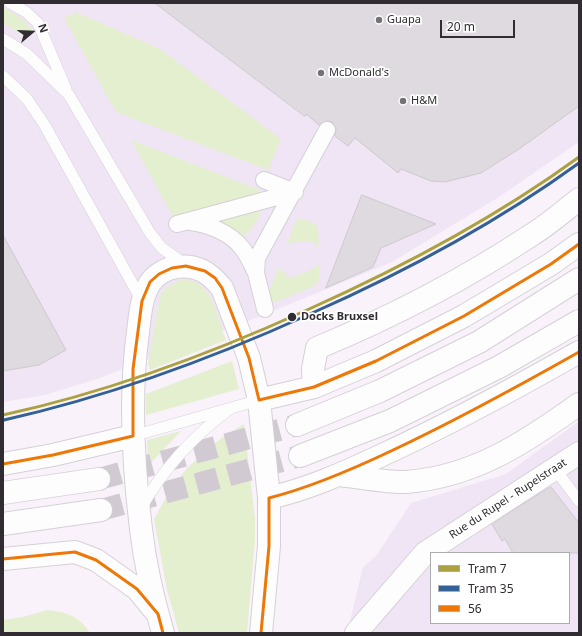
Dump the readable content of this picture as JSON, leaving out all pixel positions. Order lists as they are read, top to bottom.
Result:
{
  "streets": {
    "main road": ["Rue du Rupel - Rupelstraat"]
  },
  "places": [
    "Guapa",
    "McDonald's",
    "H&M",
    "Docks Bruxsel"
  ],
  "lines": ["tram line 7", "tram line 35", "transit line 56"],
  "legend": ["Tram 7", "Tram 35", "56"],
  "scale_bar": "20 m",
  "north": "right"
}
